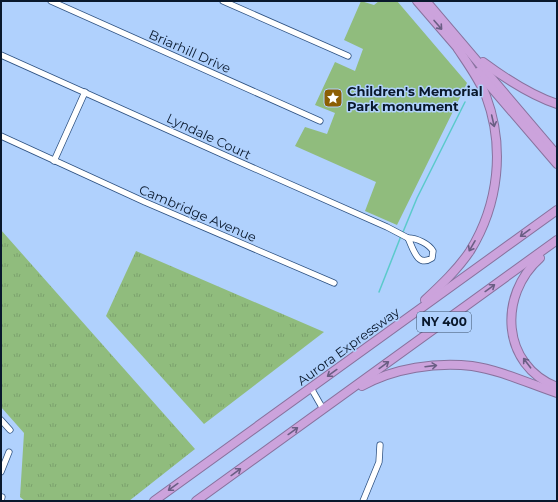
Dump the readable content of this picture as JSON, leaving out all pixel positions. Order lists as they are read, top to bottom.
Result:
{
  "streets": {
    "highway": ["NY 400", "Aurora Expressway"],
    "street": ["Briarhill Drive", "Lyndale Court", "Cambridge Avenue"]
  },
  "places": {
    "place": ["Children's Memorial Park monument"]
  }
}
